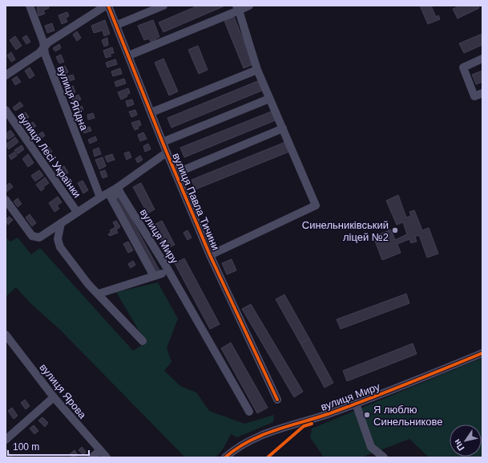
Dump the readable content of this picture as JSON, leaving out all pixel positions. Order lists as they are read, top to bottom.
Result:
{
  "streets": {
    "street": [
      "вулиця Ягідна",
      "вулиця Лесі Українки",
      "вулиця Павла Тичини",
      "вулиця Миру",
      "вулиця Ярова"
    ]
  },
  "places": ["Синельниківський ліцей №2", "Я люблю Синельникове"],
  "scale_bar": "100 m",
  "north": "bottom left"
}
